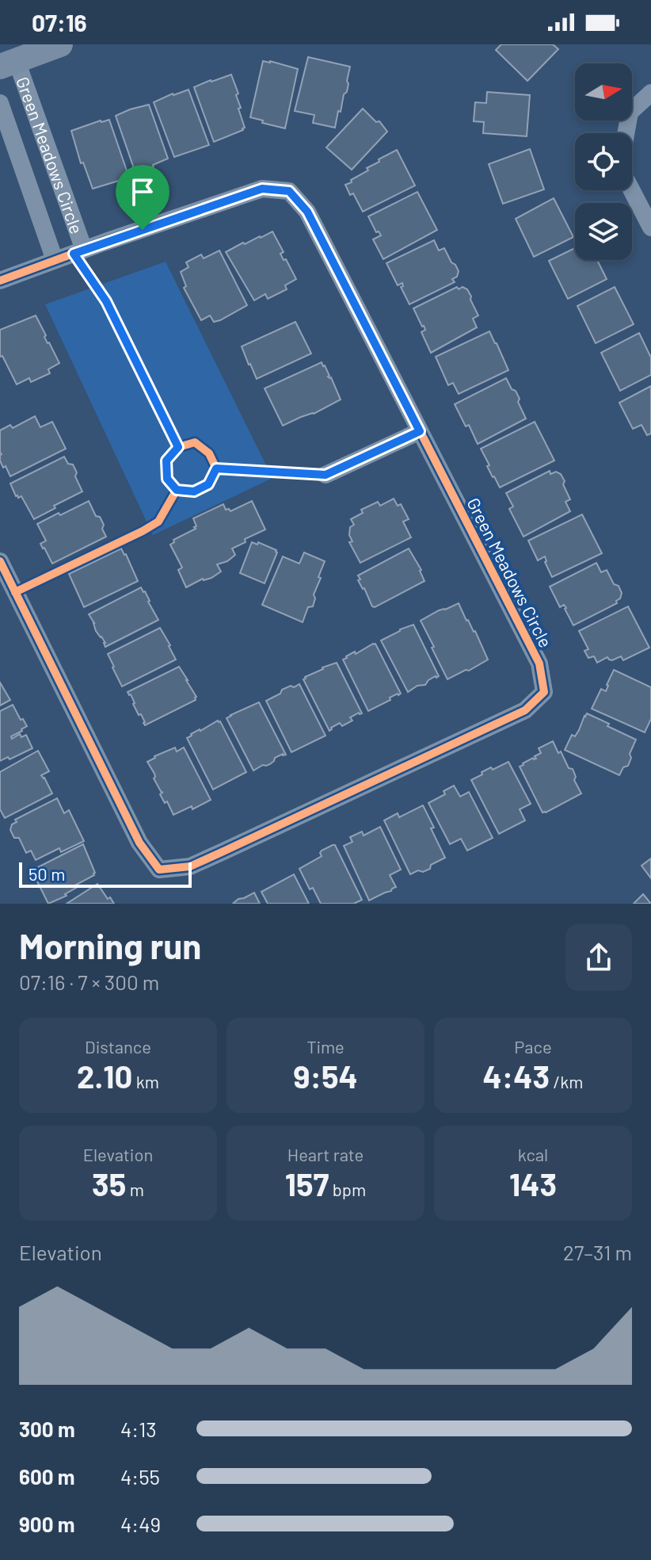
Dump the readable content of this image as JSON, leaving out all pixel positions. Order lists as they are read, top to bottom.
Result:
{
  "streets": {
    "street": ["Green Meadows Circle"]
  },
  "scale_bar": "50 m",
  "north": "right",
  "page": {
    "status": "07:16",
    "scale": "50 m",
    "heading": ["Morning run", "07:16 · 7 × 300 m"],
    "stats": [
      ["Distance", "2.10 km"],
      ["Time", "9:54"],
      ["Pace", "4:43 /km"],
      ["Elevation", "35 m"],
      ["Heart rate", "157 bpm"],
      ["kcal", "143"]
    ],
    "chart": ["Elevation", "27–31 m"],
    "list": [
      {
        "name": "300 m",
        "note": "4:13"
      },
      {
        "name": "600 m",
        "note": "4:55"
      },
      {
        "name": "900 m",
        "note": "4:49"
      }
    ]
  }
}
